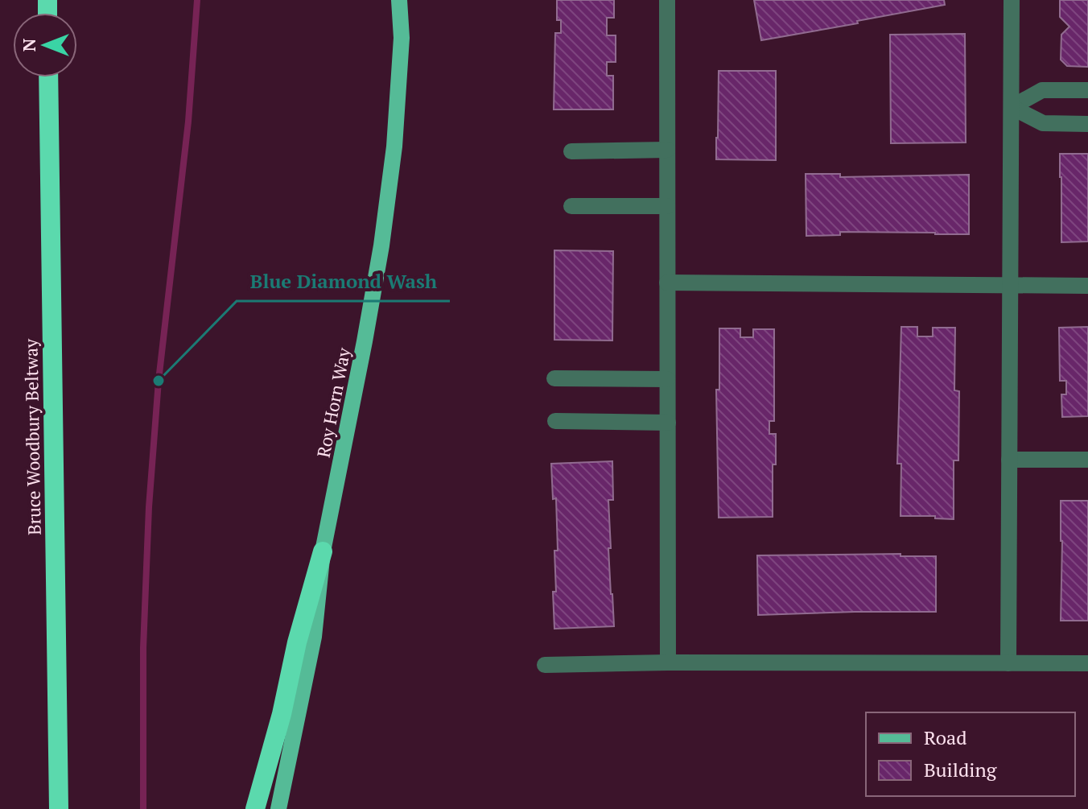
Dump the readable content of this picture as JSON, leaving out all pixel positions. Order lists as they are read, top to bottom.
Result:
{
  "streets": {
    "highway": ["Bruce Woodbury Beltway"],
    "main road": ["Roy Horn Way"]
  },
  "places": ["Blue Diamond Wash"],
  "legend": ["Road", "Building"],
  "north": "left"
}
